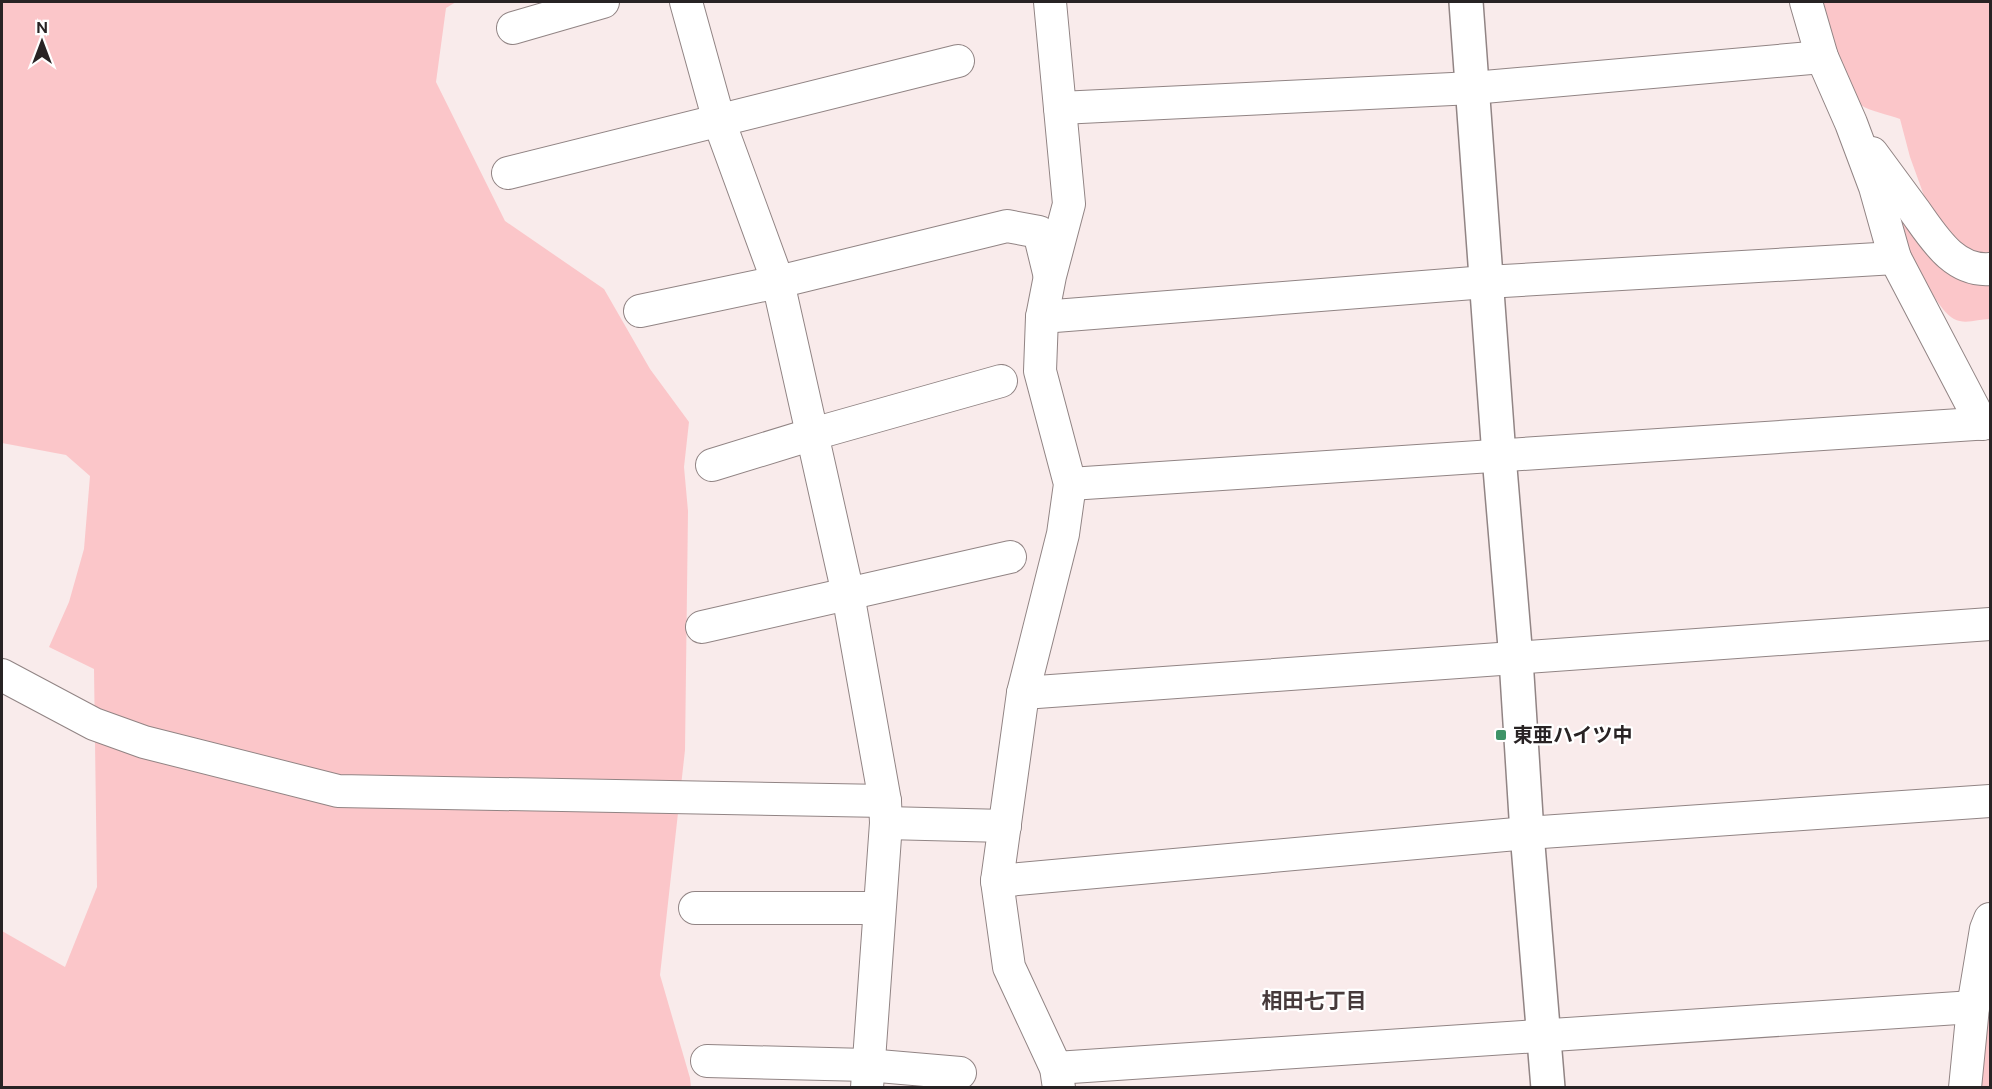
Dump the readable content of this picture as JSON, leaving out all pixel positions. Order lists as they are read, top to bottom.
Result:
{
  "districts": ["相田七丁目"],
  "places": {
    "transit": ["東亜ハイツ中"]
  },
  "north": "top"
}
